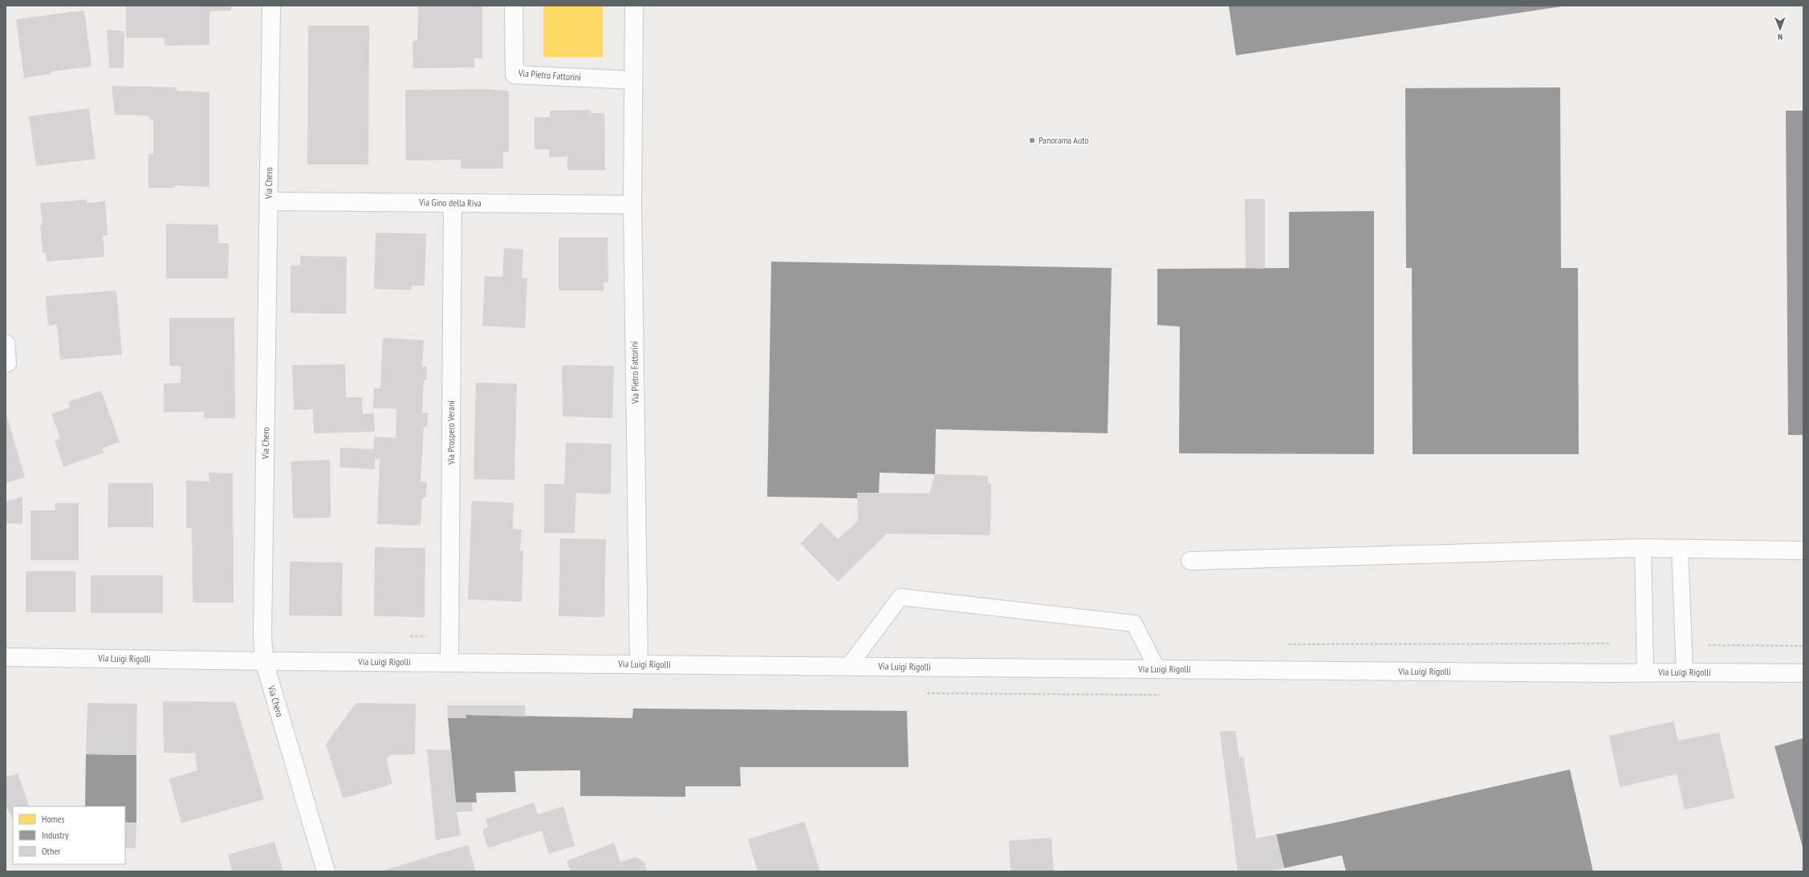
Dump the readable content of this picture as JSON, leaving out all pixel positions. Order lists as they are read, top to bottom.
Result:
{
  "streets": {
    "street": [
      "Via Pietro Fattorini",
      "Via Chero",
      "Via Gino della Riva",
      "Via Prospero Verani",
      "Via Luigi Rigolli"
    ]
  },
  "crossings": [
    ["Via Pietro Fattorini", "Via Gino della Riva"],
    ["Via Pietro Fattorini", "Via Luigi Rigolli"],
    ["Via Chero", "Via Gino della Riva"],
    ["Via Chero", "Via Luigi Rigolli"],
    ["Via Gino della Riva", "Via Prospero Verani"],
    ["Via Prospero Verani", "Via Luigi Rigolli"]
  ],
  "places": ["Panorama Auto"],
  "legend": ["Homes", "Industry", "Other"],
  "north": "bottom"
}
